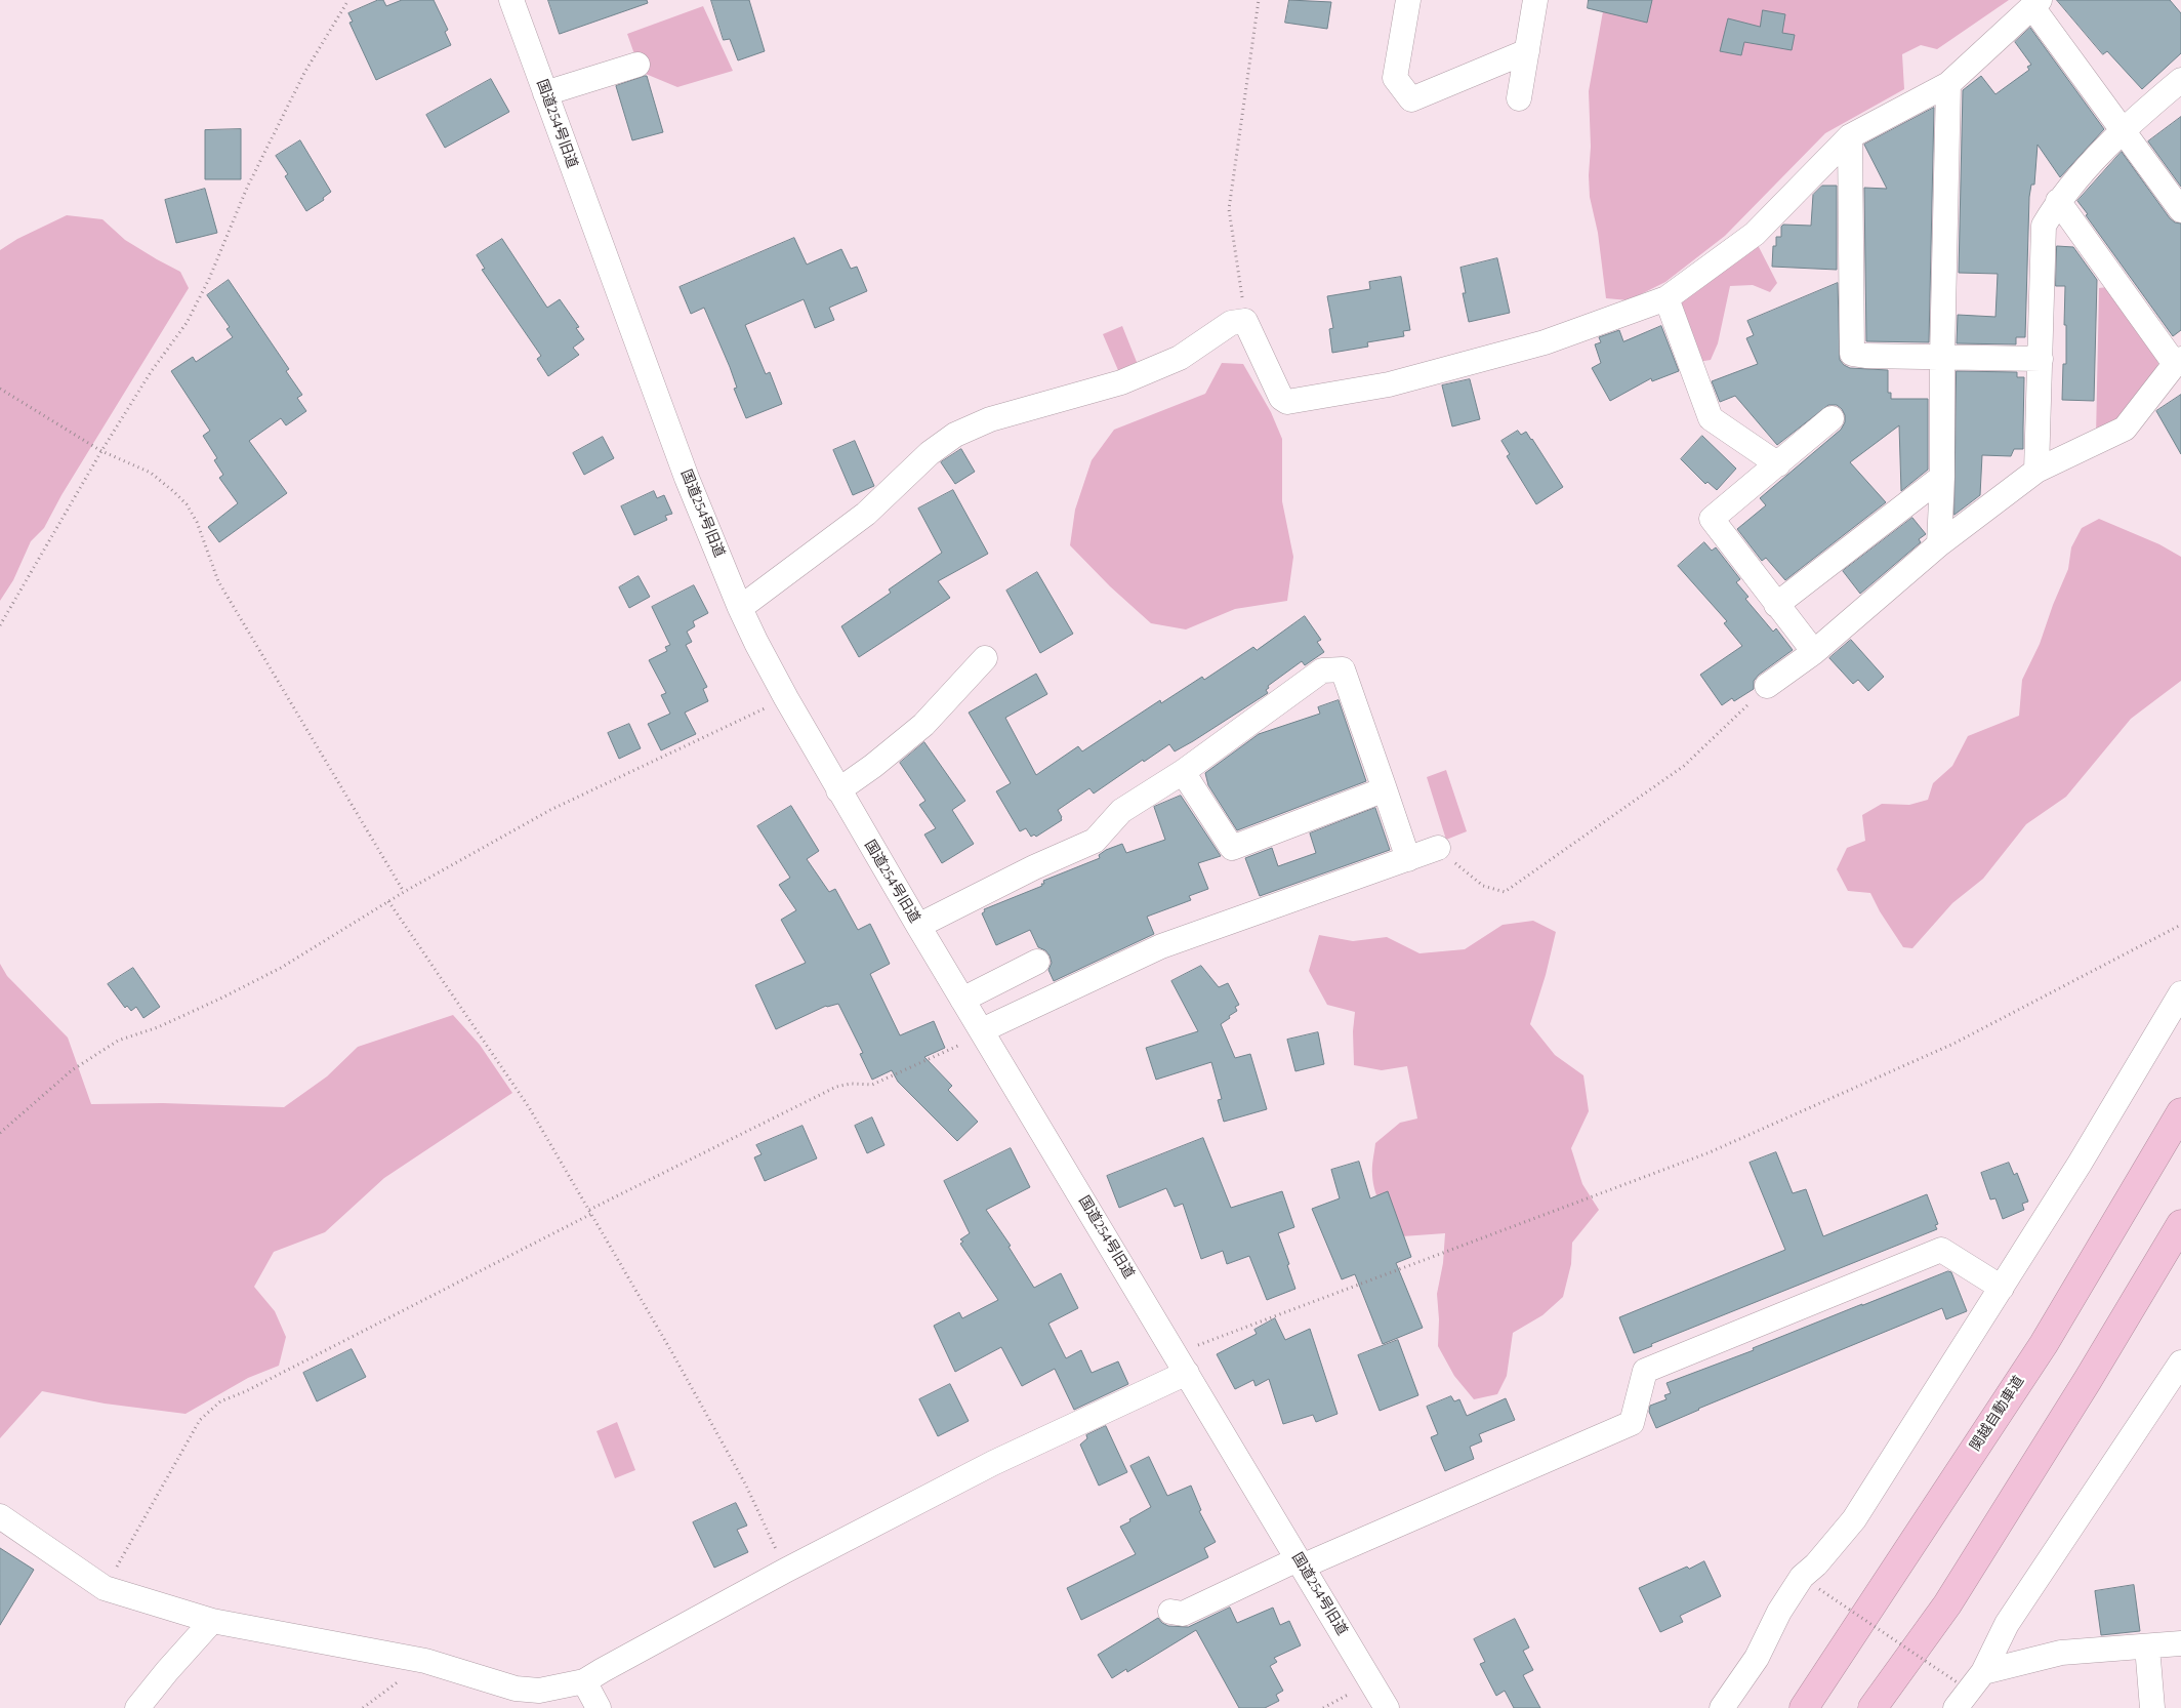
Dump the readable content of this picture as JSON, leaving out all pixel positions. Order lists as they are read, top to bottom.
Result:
{
  "streets": {
    "highway": ["関越自動車道"],
    "street": ["国道254号旧道"]
  }
}
